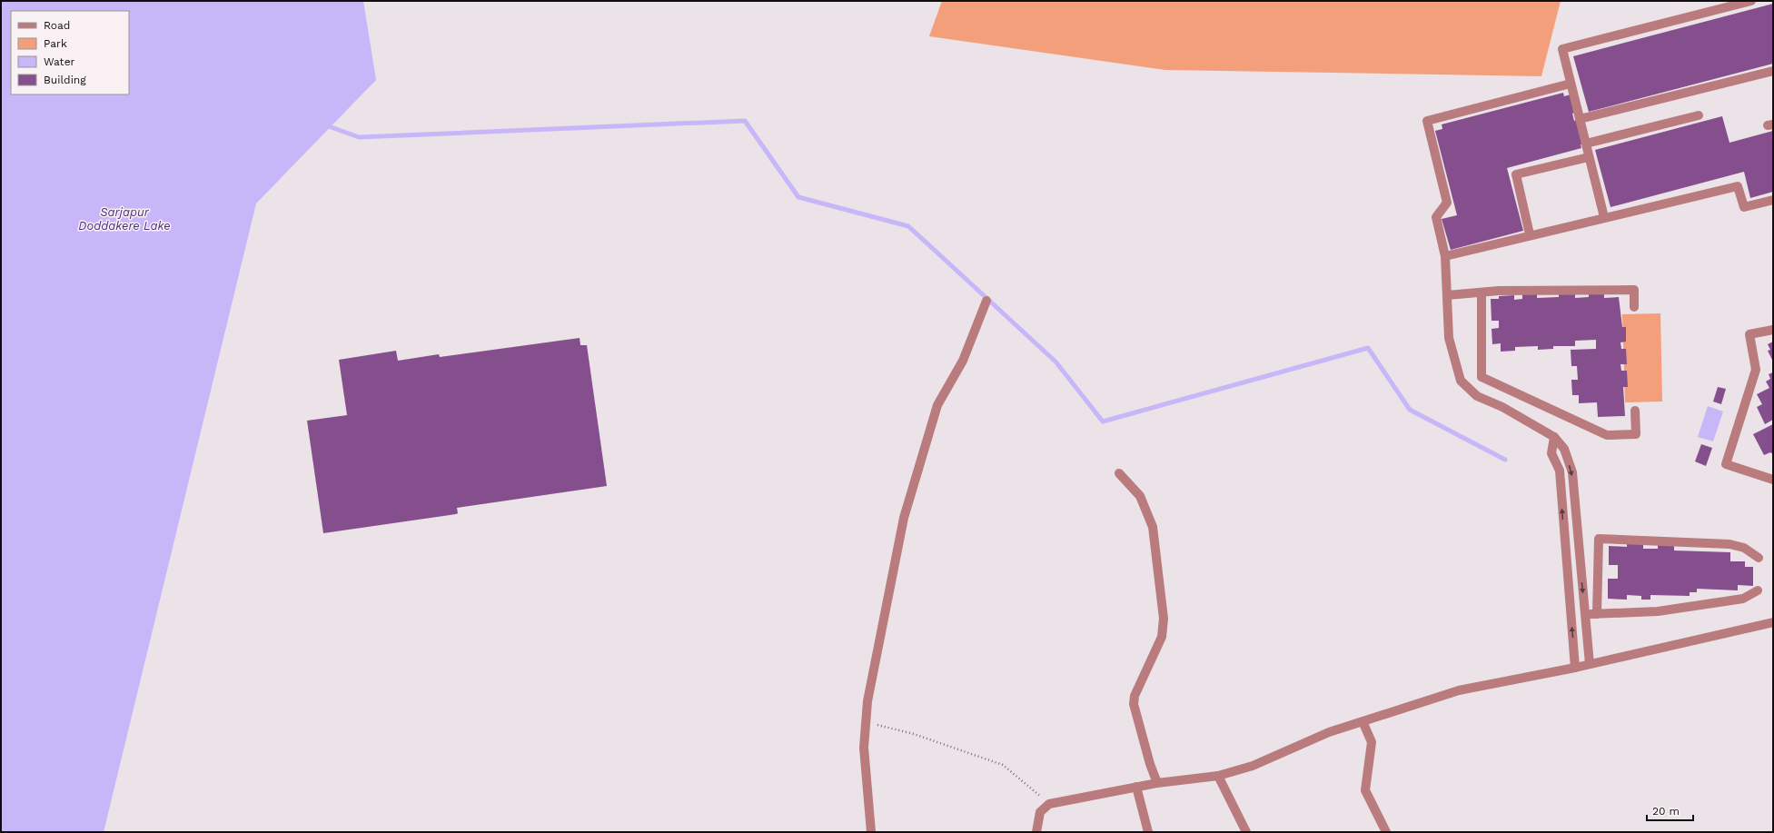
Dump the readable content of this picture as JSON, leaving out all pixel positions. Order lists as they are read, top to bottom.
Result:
{
  "water": ["Sarjapur Doddakere Lake"],
  "legend": [
    "Road",
    "Park",
    "Water",
    "Building"
  ],
  "scale_bar": "20 m"
}
